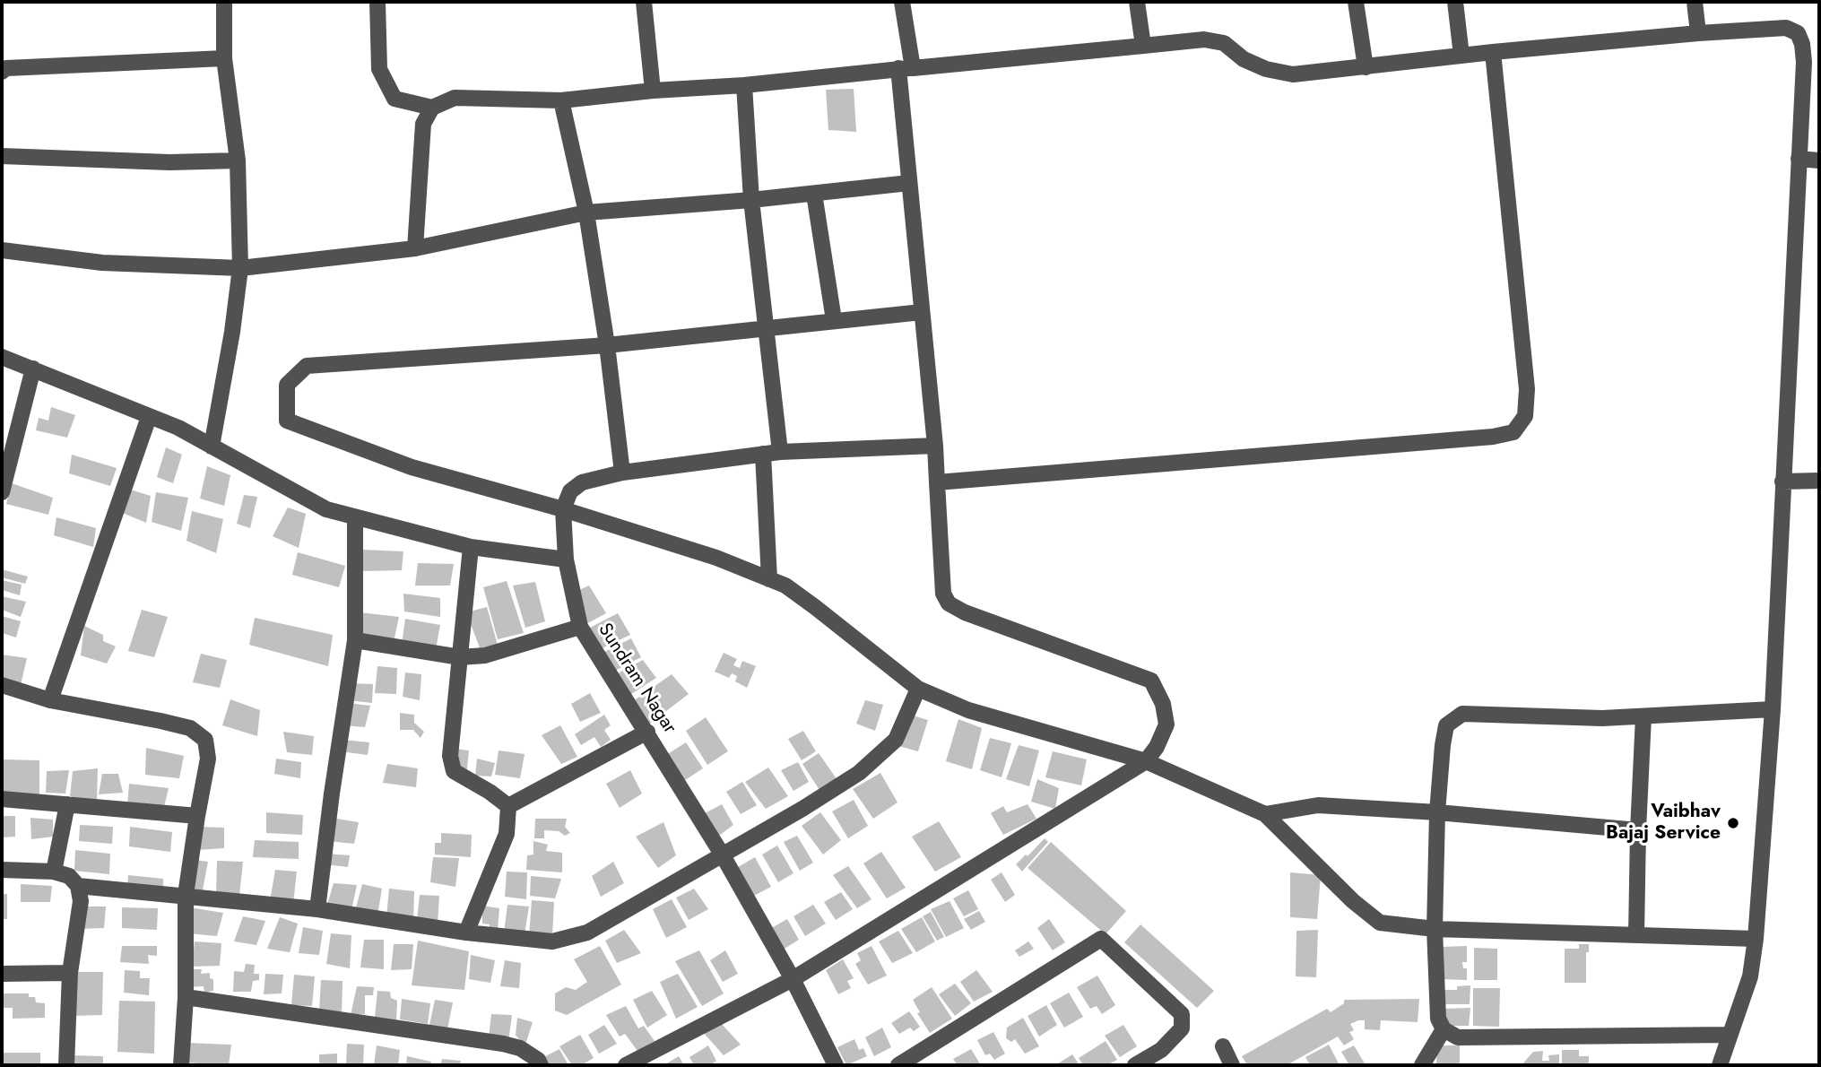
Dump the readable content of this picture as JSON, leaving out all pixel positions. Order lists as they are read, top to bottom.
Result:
{
  "streets": {
    "street": ["Sundram Nagar"]
  },
  "places": ["Vaibhav Bajaj Service"]
}
